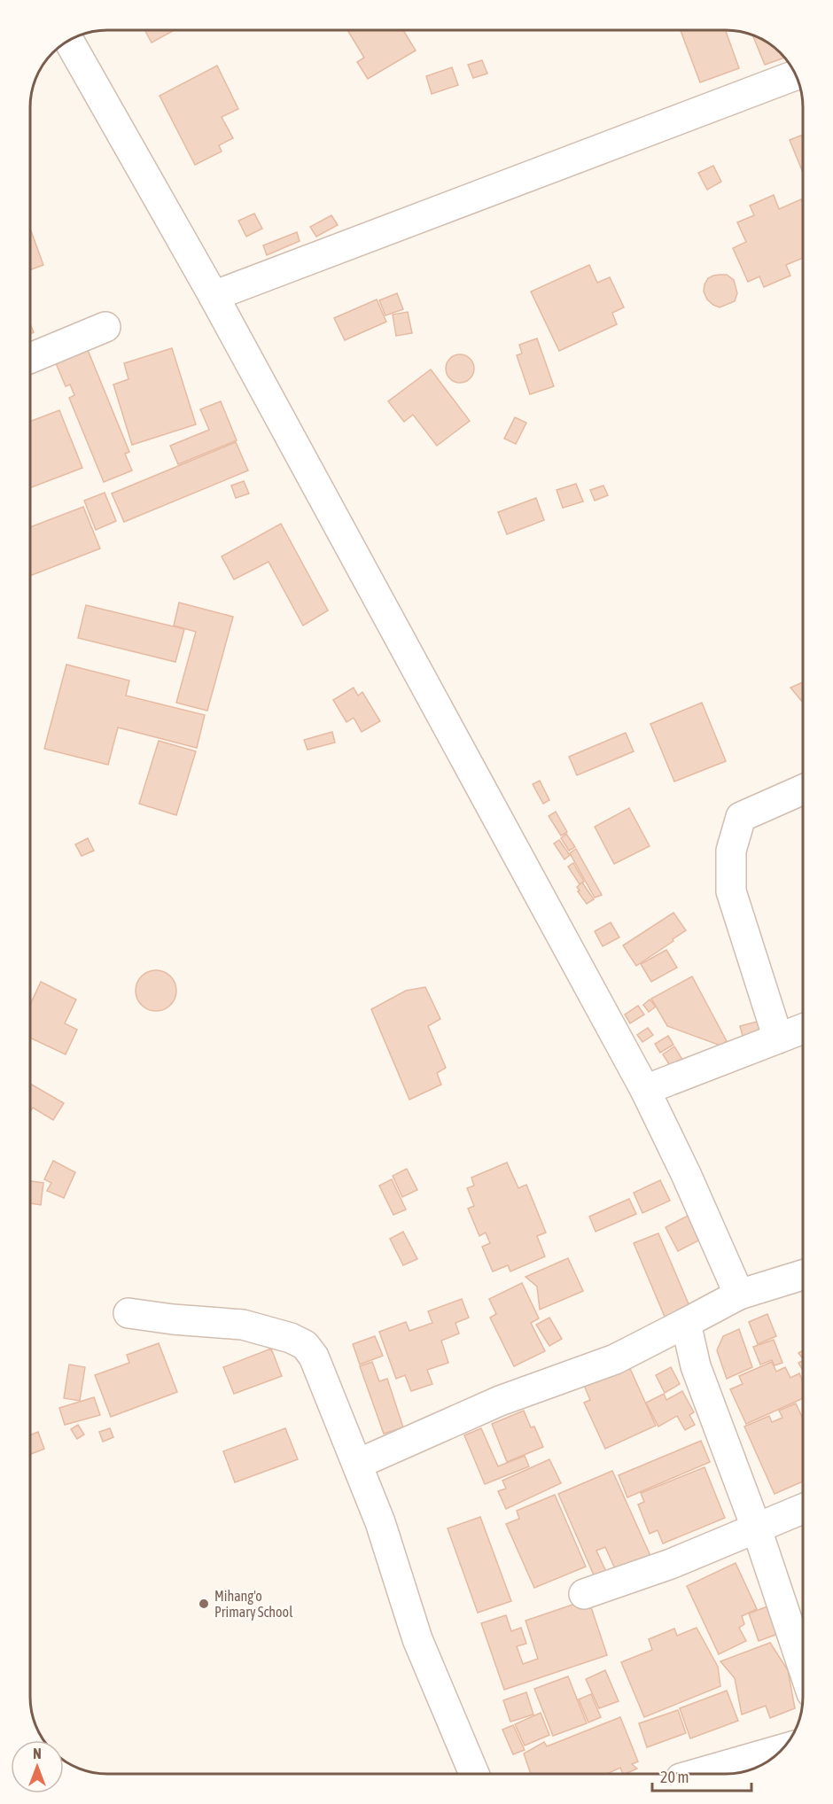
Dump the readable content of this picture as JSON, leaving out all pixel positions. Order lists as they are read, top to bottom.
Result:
{
  "places": ["Mihang'o Primary School"],
  "scale_bar": "20 m",
  "north": "top"
}
